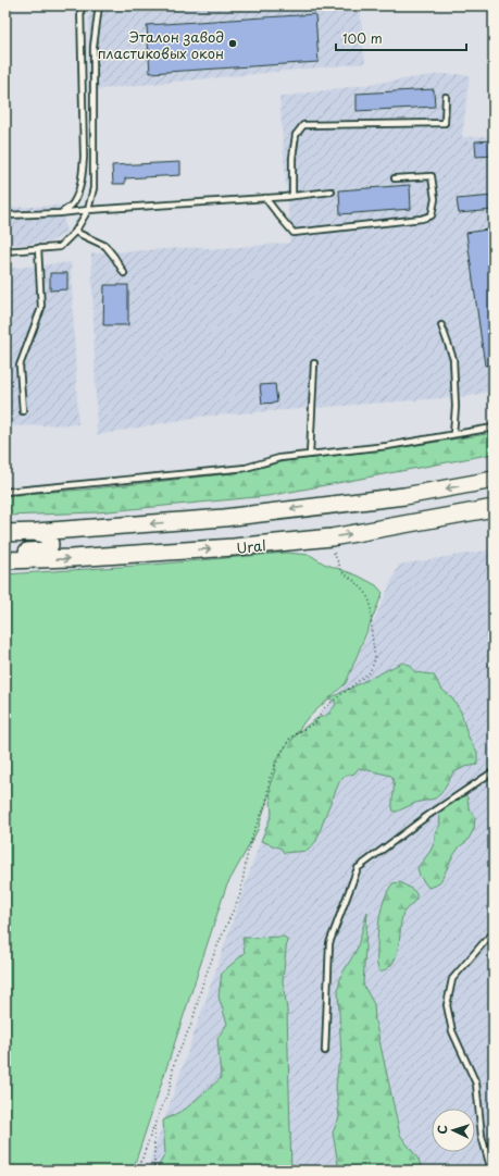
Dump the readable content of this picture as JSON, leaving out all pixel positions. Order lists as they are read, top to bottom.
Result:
{
  "streets": {
    "main road": ["Ural"]
  },
  "places": ["Эталон завод пластиковых окон"],
  "scale_bar": "100 m",
  "north": "left"
}
